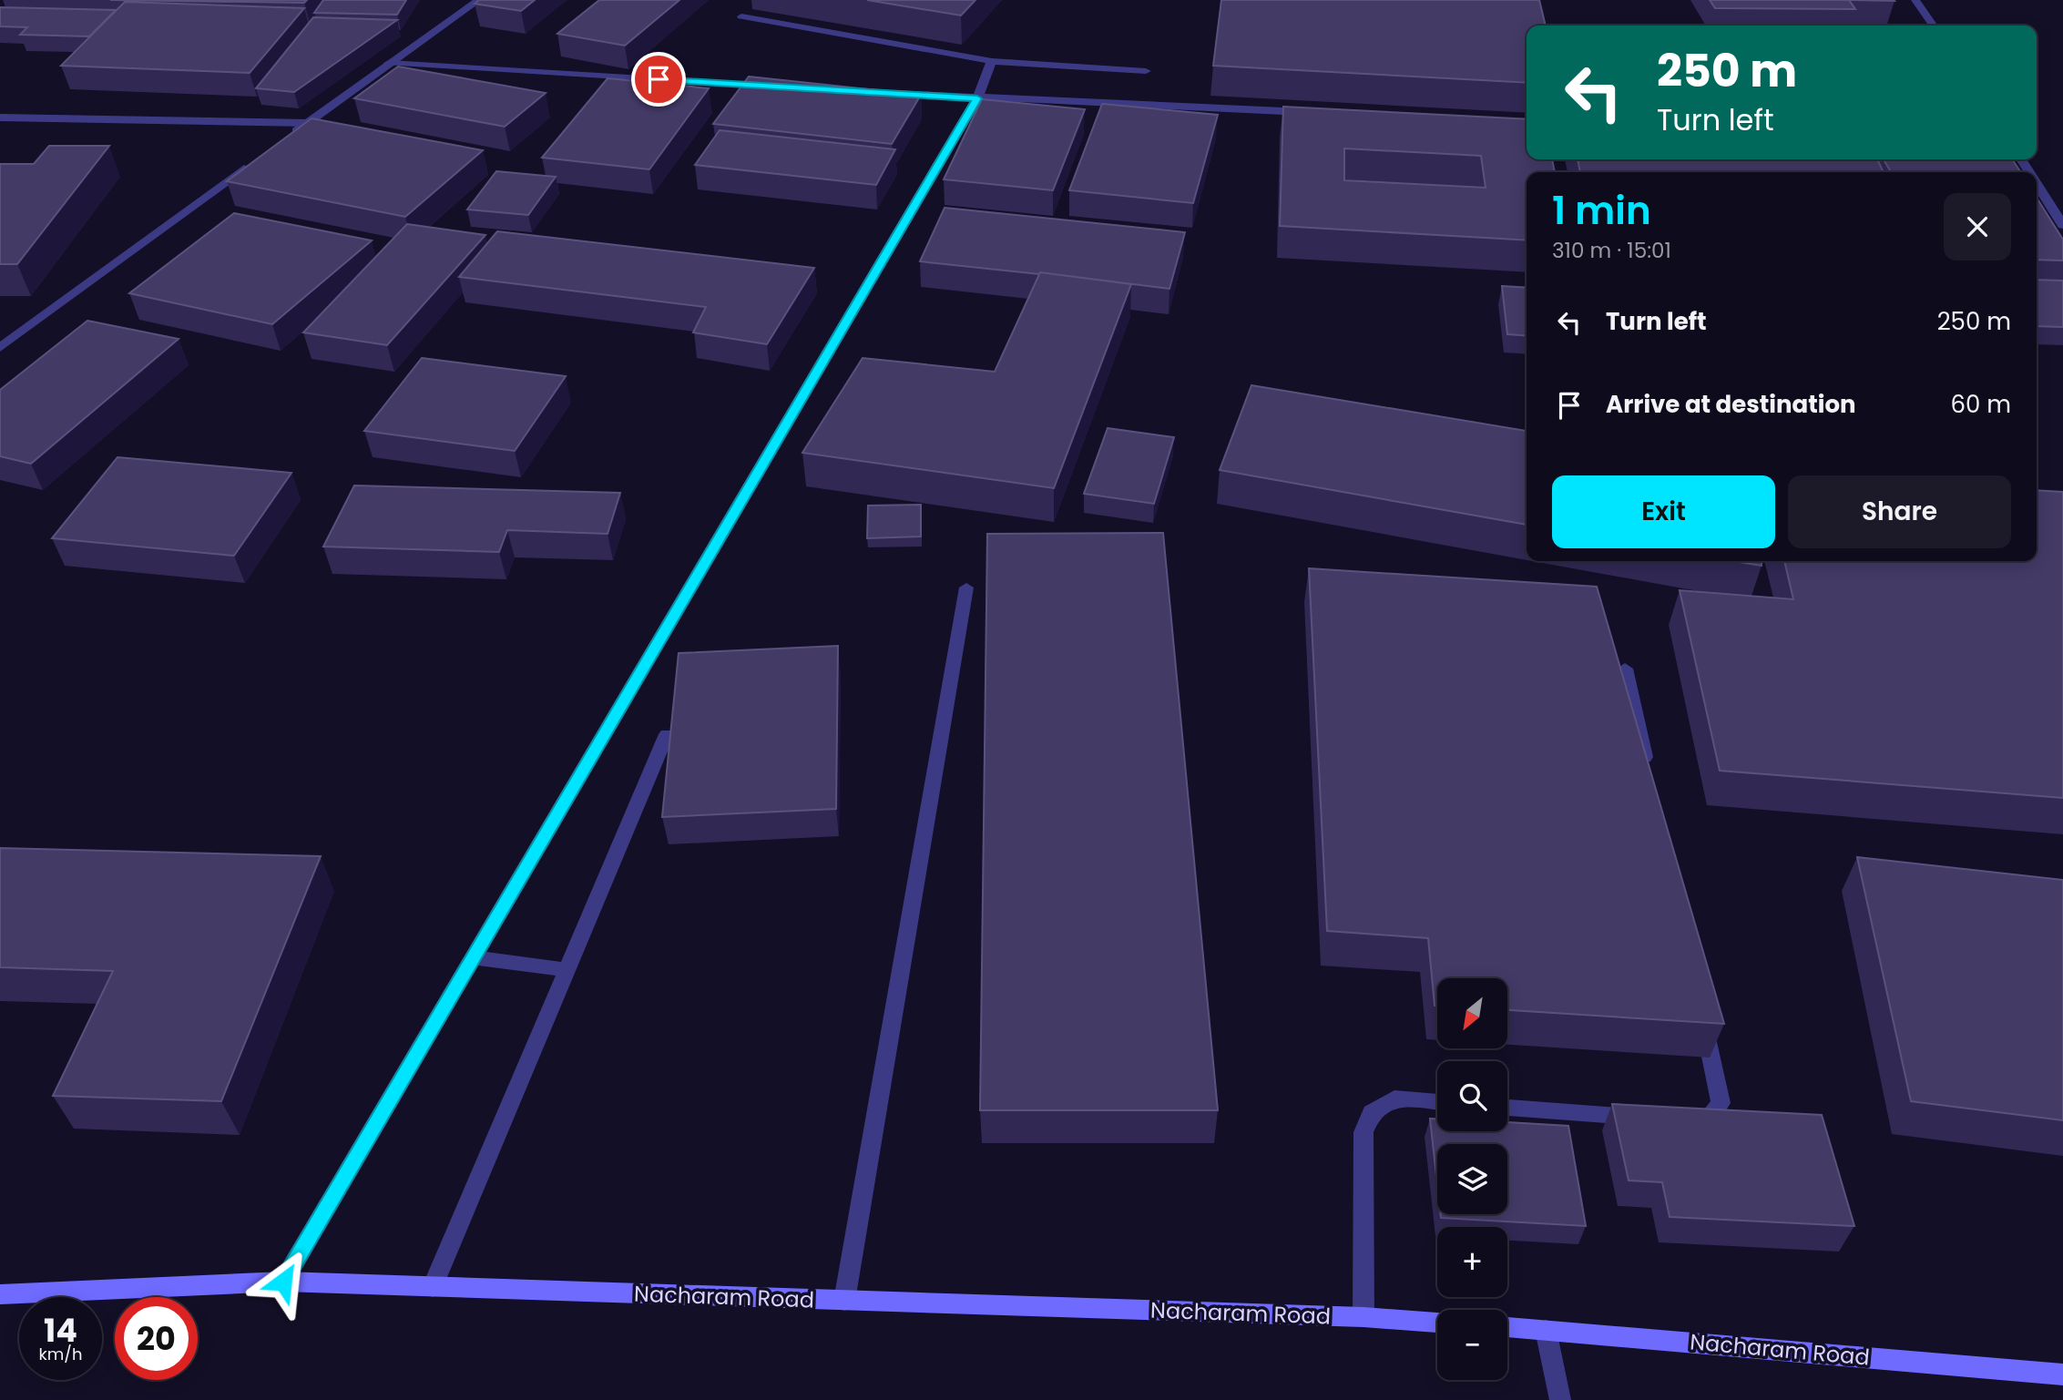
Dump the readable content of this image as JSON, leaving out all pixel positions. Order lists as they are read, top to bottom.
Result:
{
  "streets": {
    "main road": ["Nacharam Road"]
  },
  "north": "bottom left",
  "page": {
    "turn": ["250 m", "Turn left"],
    "heading": ["1 min", "310 m · 15:01"],
    "list": [
      {
        "name": "Turn left",
        "value": "250 m"
      },
      {
        "name": "Arrive at destination",
        "value": "60 m"
      }
    ],
    "buttons": ["Exit", "Share"],
    "map_buttons": ["+", "−"],
    "speed": "14 km/h",
    "limit": "20"
  }
}
